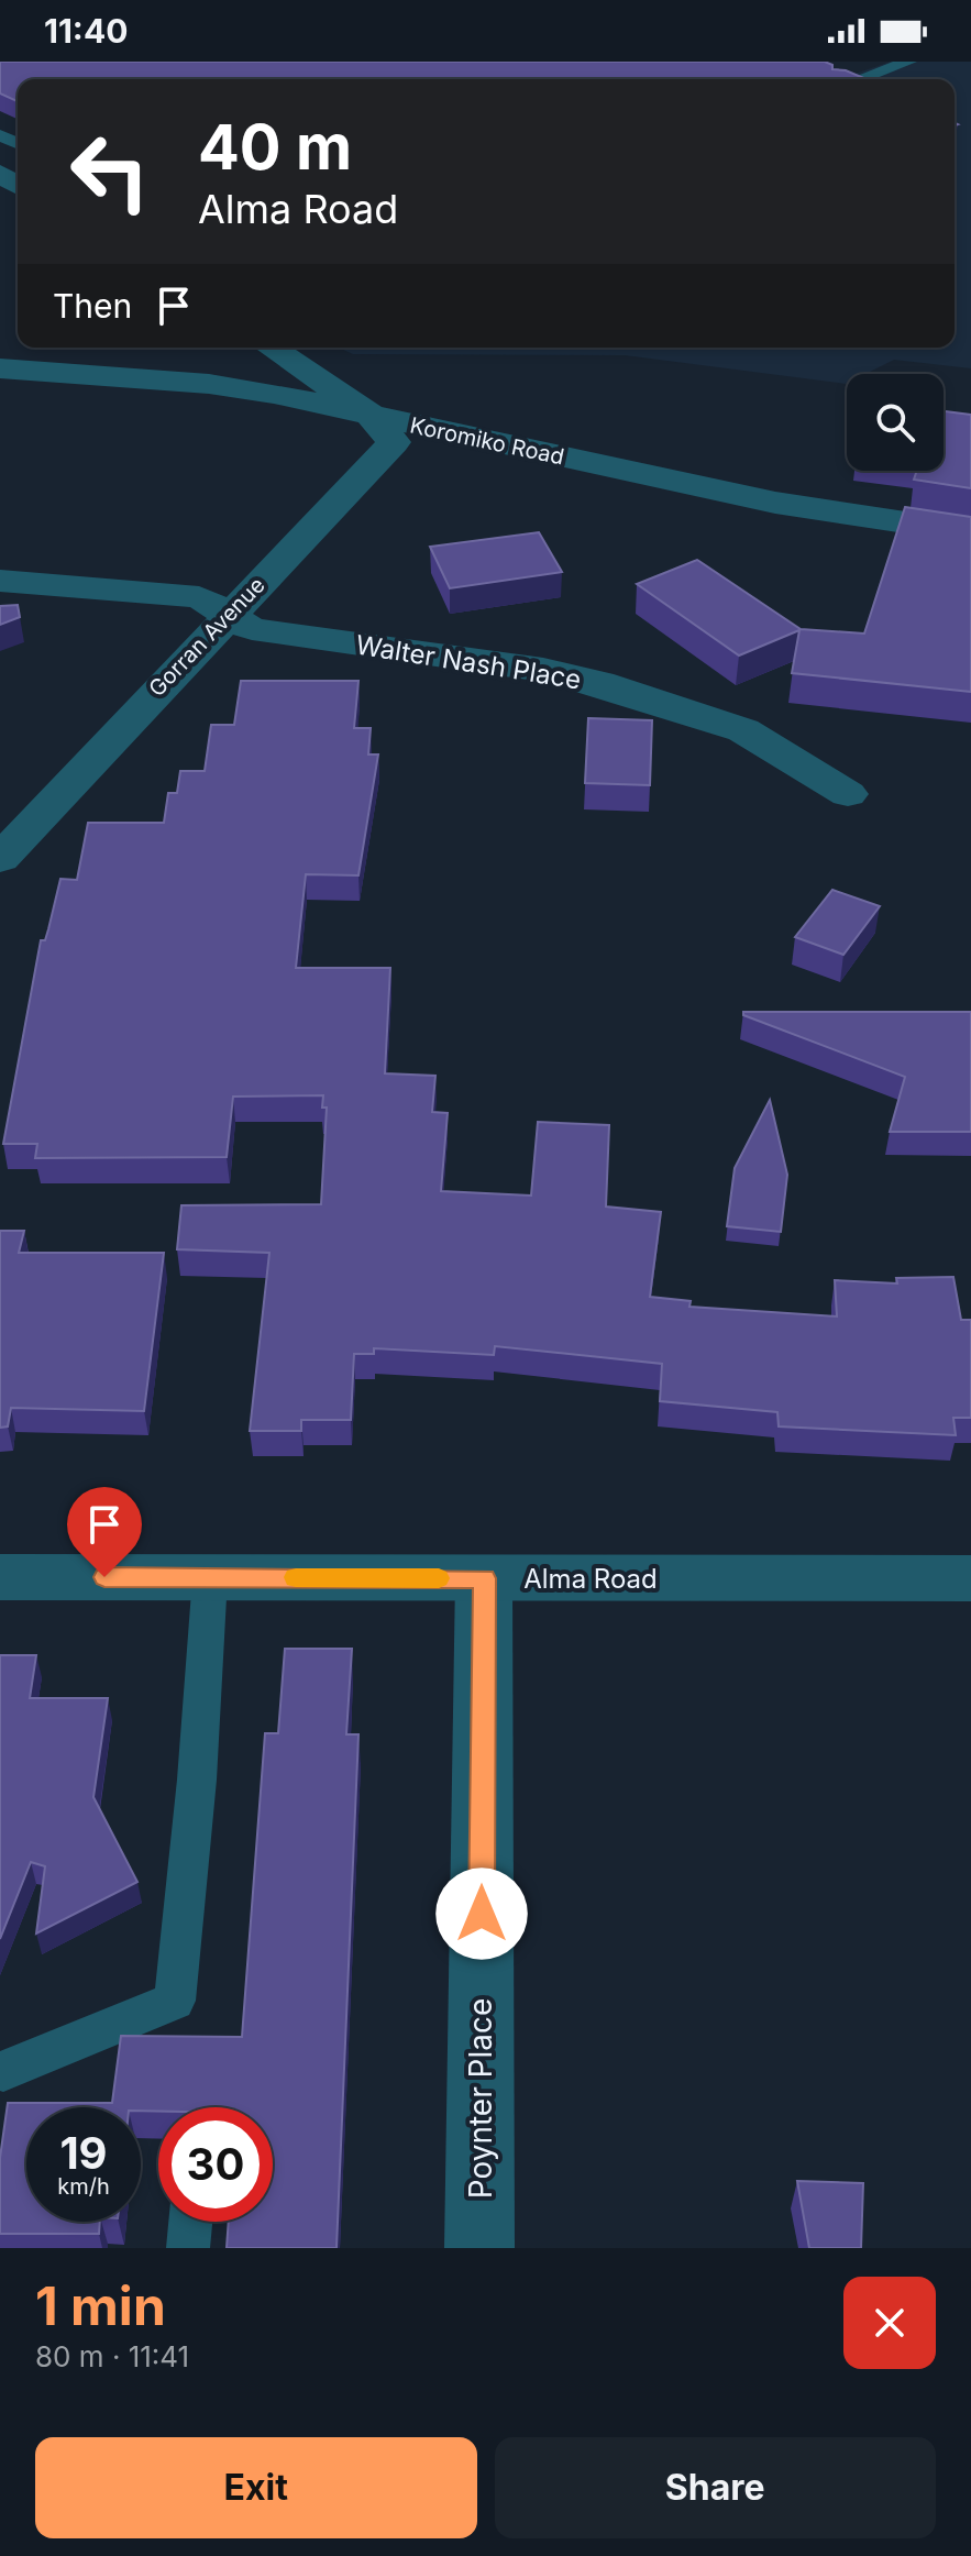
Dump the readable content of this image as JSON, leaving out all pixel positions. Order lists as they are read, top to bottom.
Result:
{
  "streets": {
    "street": [
      "Koromiko Road",
      "Gorran Avenue",
      "Walter Nash Place",
      "Alma Road",
      "Poynter Place"
    ]
  },
  "crossings": [
    ["Koromiko Road", "Gorran Avenue"],
    ["Gorran Avenue", "Walter Nash Place"],
    ["Alma Road", "Poynter Place"]
  ],
  "page": {
    "status": "11:40",
    "turn": ["40 m", "Alma Road"],
    "then": "Then",
    "speed": "19 km/h",
    "limit": "30",
    "heading": ["1 min", "80 m · 11:41"],
    "buttons": ["Exit", "Share"]
  }
}
